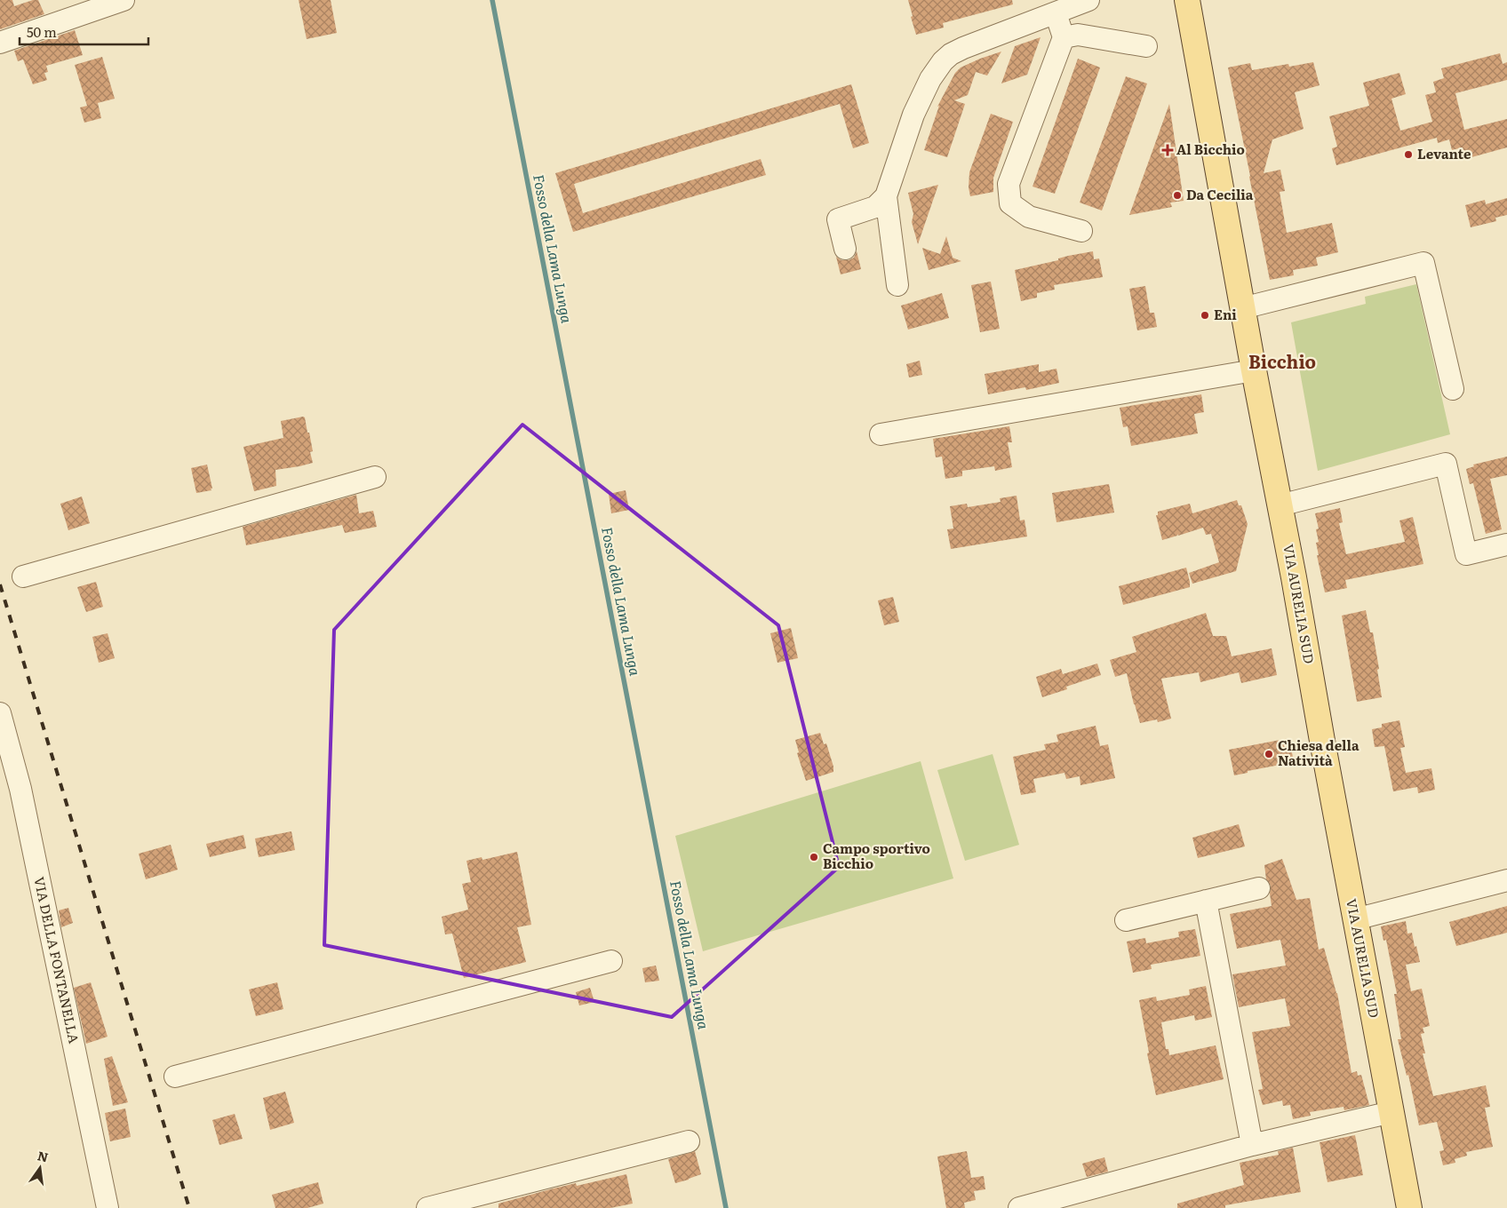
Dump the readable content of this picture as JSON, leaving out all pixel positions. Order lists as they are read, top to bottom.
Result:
{
  "streets": {
    "main road": ["VIA AURELIA SUD"],
    "street": ["VIA DELLA FONTANELLA"]
  },
  "districts": ["Bicchio"],
  "water": ["Fosso della Lama Lunga"],
  "places": {
    "health": ["Al Bicchio"],
    "other": [
      "Levante",
      "Da Cecilia",
      "Eni",
      "Chiesa della Natività",
      "Campo sportivo Bicchio"
    ]
  },
  "scale_bar": "50 m",
  "north": "top"
}
